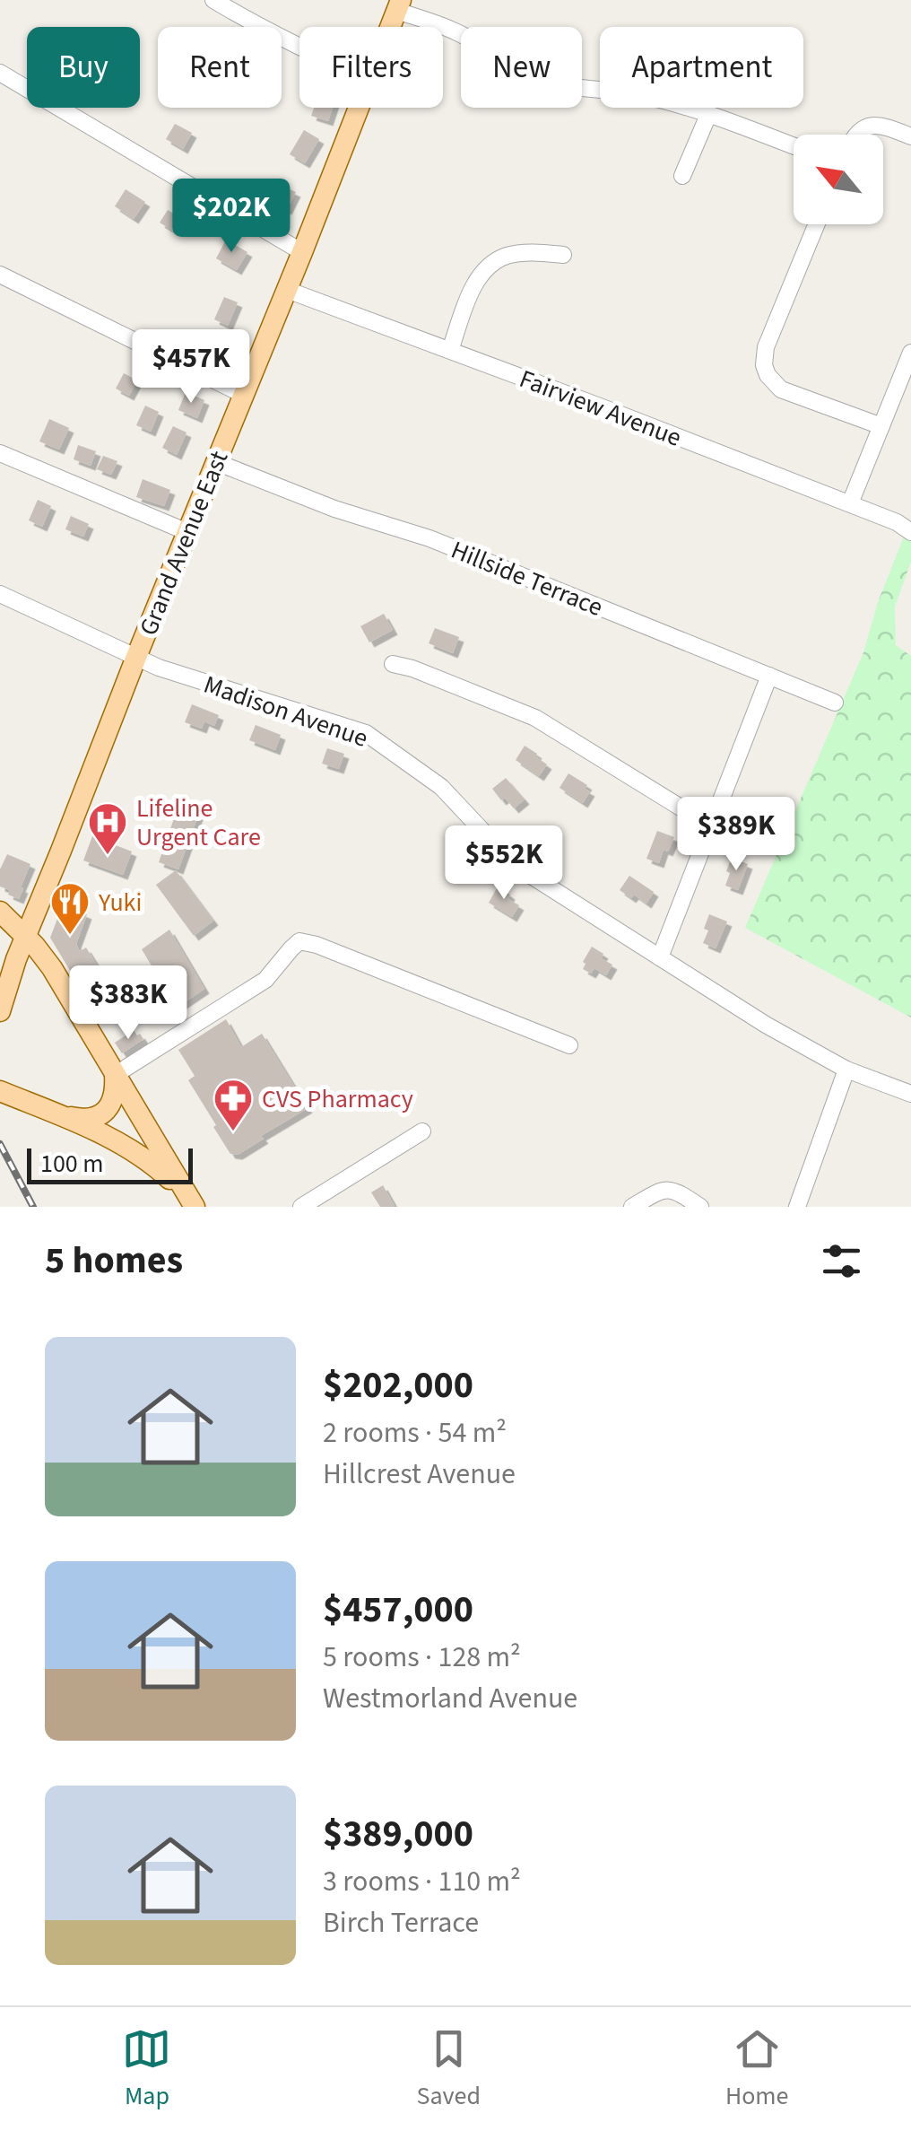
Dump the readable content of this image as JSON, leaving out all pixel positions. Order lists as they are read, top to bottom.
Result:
{
  "streets": {
    "main road": ["Grand Avenue East"],
    "street": ["Fairview Avenue", "Hillside Terrace", "Madison Avenue"]
  },
  "crossings": [
    ["Fairview Avenue", "Grand Avenue East"],
    ["Grand Avenue East", "Hillside Terrace"],
    ["Grand Avenue East", "Madison Avenue"]
  ],
  "places": {
    "hospital": ["Lifeline Urgent Care"],
    "restaurant": ["Yuki"],
    "pharmacy": ["CVS Pharmacy"]
  },
  "scale_bar": "100 m",
  "north": "top left",
  "page": {
    "chip": [
      "Buy",
      "Rent",
      "Filters",
      "New",
      "Apartment"
    ],
    "price": [
      "$202K",
      "$457K",
      "$389K",
      "$552K",
      "$383K"
    ],
    "scale": "100 m",
    "heading": "5 homes",
    "list": [
      {
        "name": "$202,000",
        "note": "2 rooms · 54 m² · Hillcrest Avenue"
      },
      {
        "name": "$457,000",
        "note": "5 rooms · 128 m² · Westmorland Avenue"
      },
      {
        "name": "$389,000",
        "note": "3 rooms · 110 m² · Birch Terrace"
      }
    ],
    "tabs": ["Map", "Saved", "Home"]
  }
}
